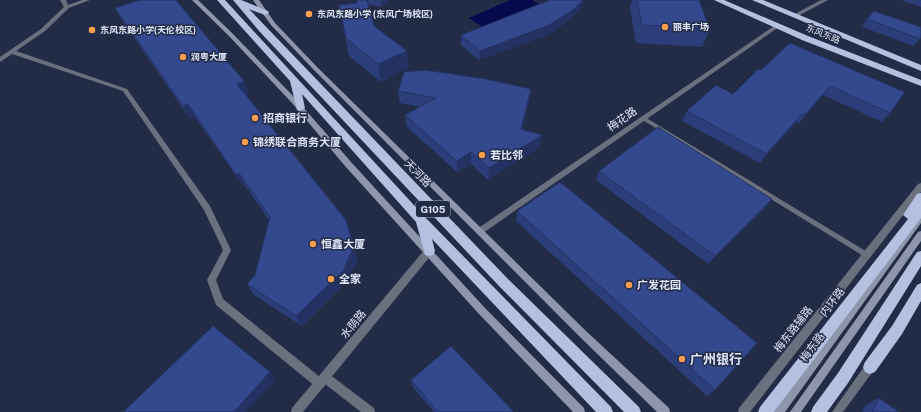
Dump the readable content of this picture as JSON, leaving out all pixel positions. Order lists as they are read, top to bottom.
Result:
{
  "streets": {
    "highway": [
      "东风东路",
      "天河路",
      "G105",
      "内环路"
    ],
    "main road": ["梅东路"],
    "street": ["梅花路", "水荫路", "梅东路辅路"]
  },
  "crossings": [
    ["东风东路", "梅花路"]
  ],
  "places": [
    "东风东路小学 (东风广场校区)",
    "丽丰广场",
    "东风东路小学(天伦校区)",
    "润粤大厦",
    "招商银行",
    "锦绣联合商务大厦",
    "若比邻",
    "恒鑫大厦",
    "全家",
    "广发花园",
    "广州银行"
  ]
}
